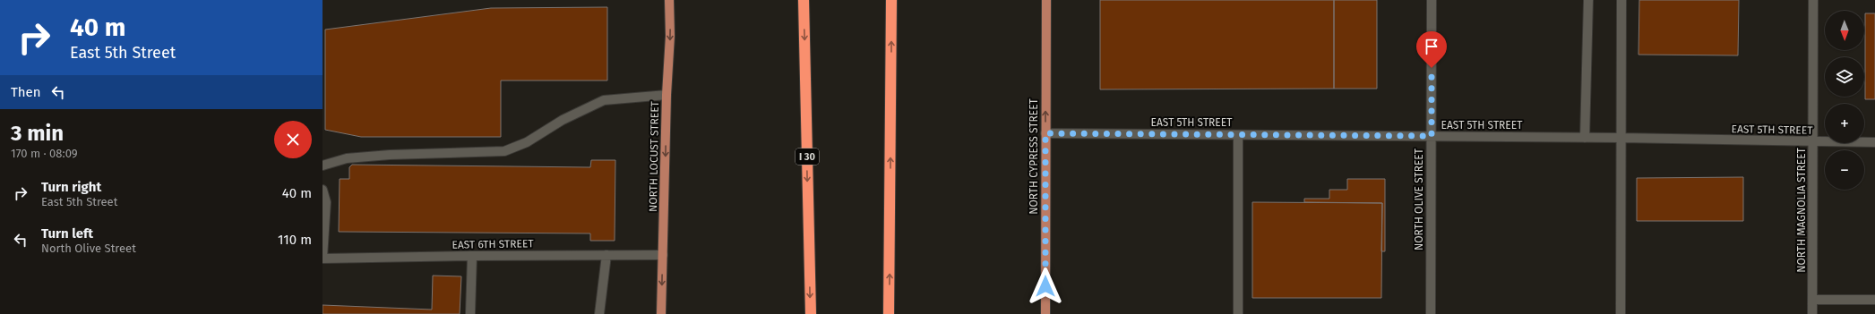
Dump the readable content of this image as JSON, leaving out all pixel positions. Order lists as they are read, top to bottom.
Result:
{
  "streets": {
    "highway": ["I 30"],
    "main road": ["NORTH LOCUST STREET", "NORTH CYPRESS STREET"],
    "street": [
      "EAST 5TH STREET",
      "NORTH OLIVE STREET",
      "NORTH MAGNOLIA STREET",
      "EAST 6TH STREET"
    ]
  },
  "crossings": [
    ["EAST 5TH STREET", "NORTH CYPRESS STREET"],
    ["EAST 5TH STREET", "NORTH OLIVE STREET"],
    ["EAST 5TH STREET", "NORTH MAGNOLIA STREET"],
    ["NORTH LOCUST STREET", "EAST 6TH STREET"]
  ],
  "one_way": ["NORTH LOCUST STREET", "NORTH CYPRESS STREET"],
  "north": "bottom",
  "page": {
    "turn": ["40 m", "East 5th Street"],
    "map_buttons": ["+", "−"],
    "then": "Then",
    "heading": ["3 min", "170 m · 08:09"],
    "list": [
      {
        "name": "Turn right",
        "note": "East 5th Street",
        "value": "40 m"
      },
      {
        "name": "Turn left",
        "note": "North Olive Street",
        "value": "110 m"
      }
    ]
  }
}
